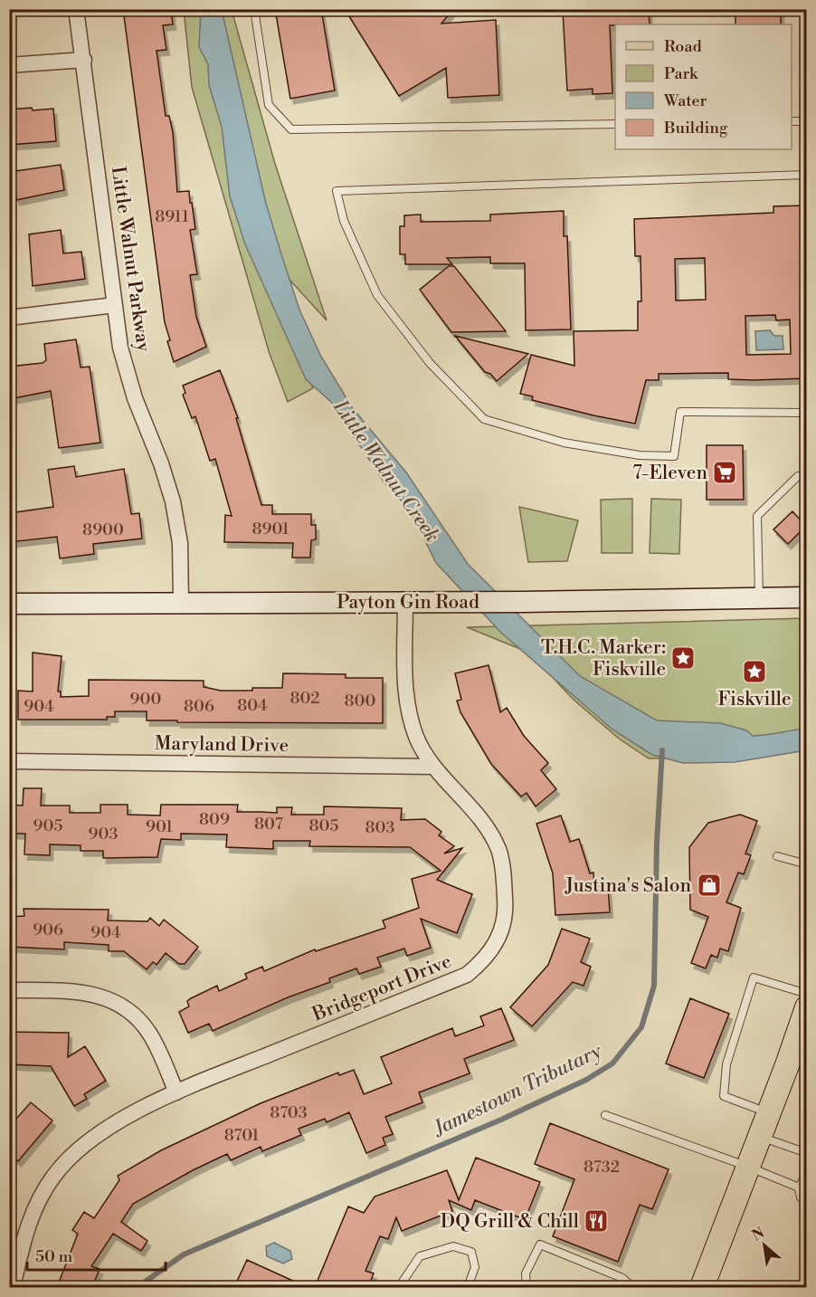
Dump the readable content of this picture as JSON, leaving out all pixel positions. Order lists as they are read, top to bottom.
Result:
{
  "streets": {
    "street": [
      "Little Walnut Parkway",
      "Payton Gin Road",
      "Maryland Drive",
      "Bridgeport Drive"
    ]
  },
  "crossings": [
    ["Little Walnut Parkway", "Payton Gin Road"],
    ["Payton Gin Road", "Bridgeport Drive"],
    ["Maryland Drive", "Bridgeport Drive"]
  ],
  "water": ["Little Walnut Creek", "Jamestown Tributary"],
  "places": {
    "supermarket": ["7-Eleven"],
    "place": ["T.H.C. Marker: Fiskville", "Fiskville"],
    "shop": ["Justina's Salon"],
    "restaurant": ["DQ Grill & Chill"]
  },
  "house_numbers": [
    "8911",
    "8901",
    "8900",
    "802",
    "900",
    "800",
    "804",
    "904",
    "806",
    "809",
    "807",
    "905",
    "805",
    "901",
    "803",
    "903",
    "906",
    "904",
    "8703",
    "8701",
    "8732"
  ],
  "legend": [
    "Road",
    "Park",
    "Water",
    "Building"
  ],
  "scale_bar": "50 m",
  "north": "top left"
}
